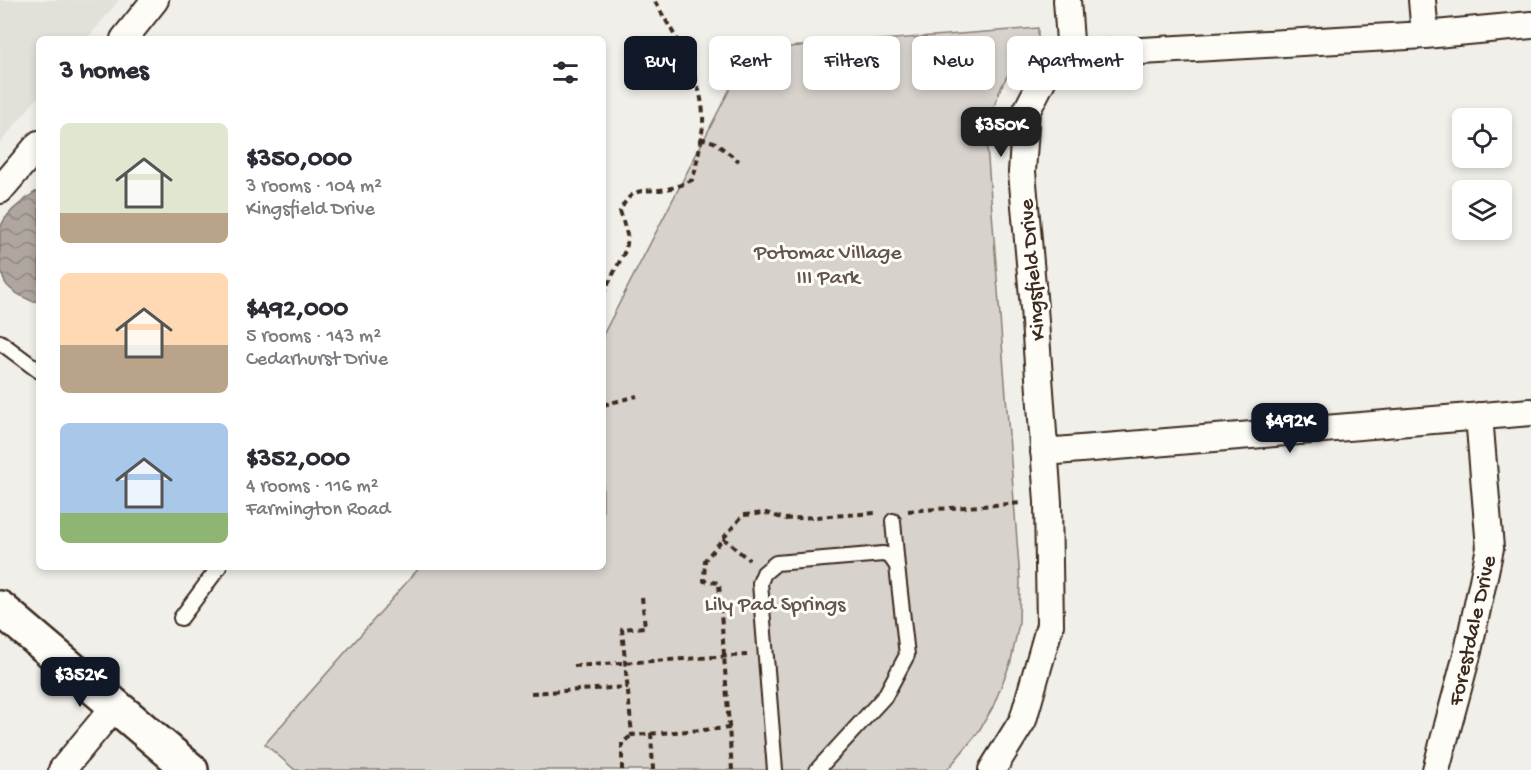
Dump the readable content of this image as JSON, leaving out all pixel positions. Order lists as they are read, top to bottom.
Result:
{
  "streets": {
    "street": ["Kingsfield Drive", "Forestdale Drive"]
  },
  "parks": ["Potomac Village III Park", "Lily Pad Springs"],
  "page": {
    "chip": [
      "Buy",
      "Rent",
      "Filters",
      "New",
      "Apartment"
    ],
    "heading": "3 homes",
    "price": ["$350K", "$492K", "$352K"],
    "list": [
      {
        "name": "$350,000",
        "note": "3 rooms · 104 m² · Kingsfield Drive"
      },
      {
        "name": "$492,000",
        "note": "5 rooms · 143 m² · Cedarhurst Drive"
      },
      {
        "name": "$352,000",
        "note": "4 rooms · 116 m² · Farmington Road"
      }
    ]
  }
}
